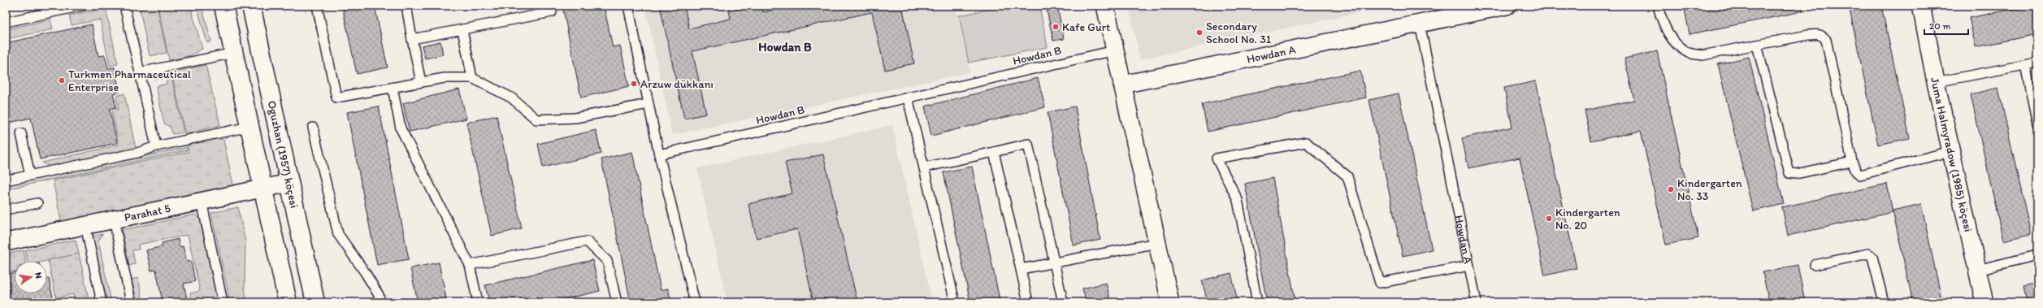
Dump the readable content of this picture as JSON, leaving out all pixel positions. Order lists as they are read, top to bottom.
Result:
{
  "streets": {
    "main road": ["Oguzhan (1957) köçesi"],
    "street": ["Howdan A", "Juma Halmyradow (1985) köçesi", "Parahat 5"],
    "lane": ["Howdan B"]
  },
  "crossings": [
    ["Oguzhan (1957) köçesi", "Parahat 5"]
  ],
  "districts": ["Howdan B"],
  "places": [
    "Kafe Gurt",
    "Secondary School No. 31",
    "Turkmen Pharmaceutical Enterprise",
    "Arzuw dükkanı",
    "Kindergarten No. 33",
    "Kindergarten No. 20"
  ],
  "scale_bar": "20 m",
  "north": "right"
}
